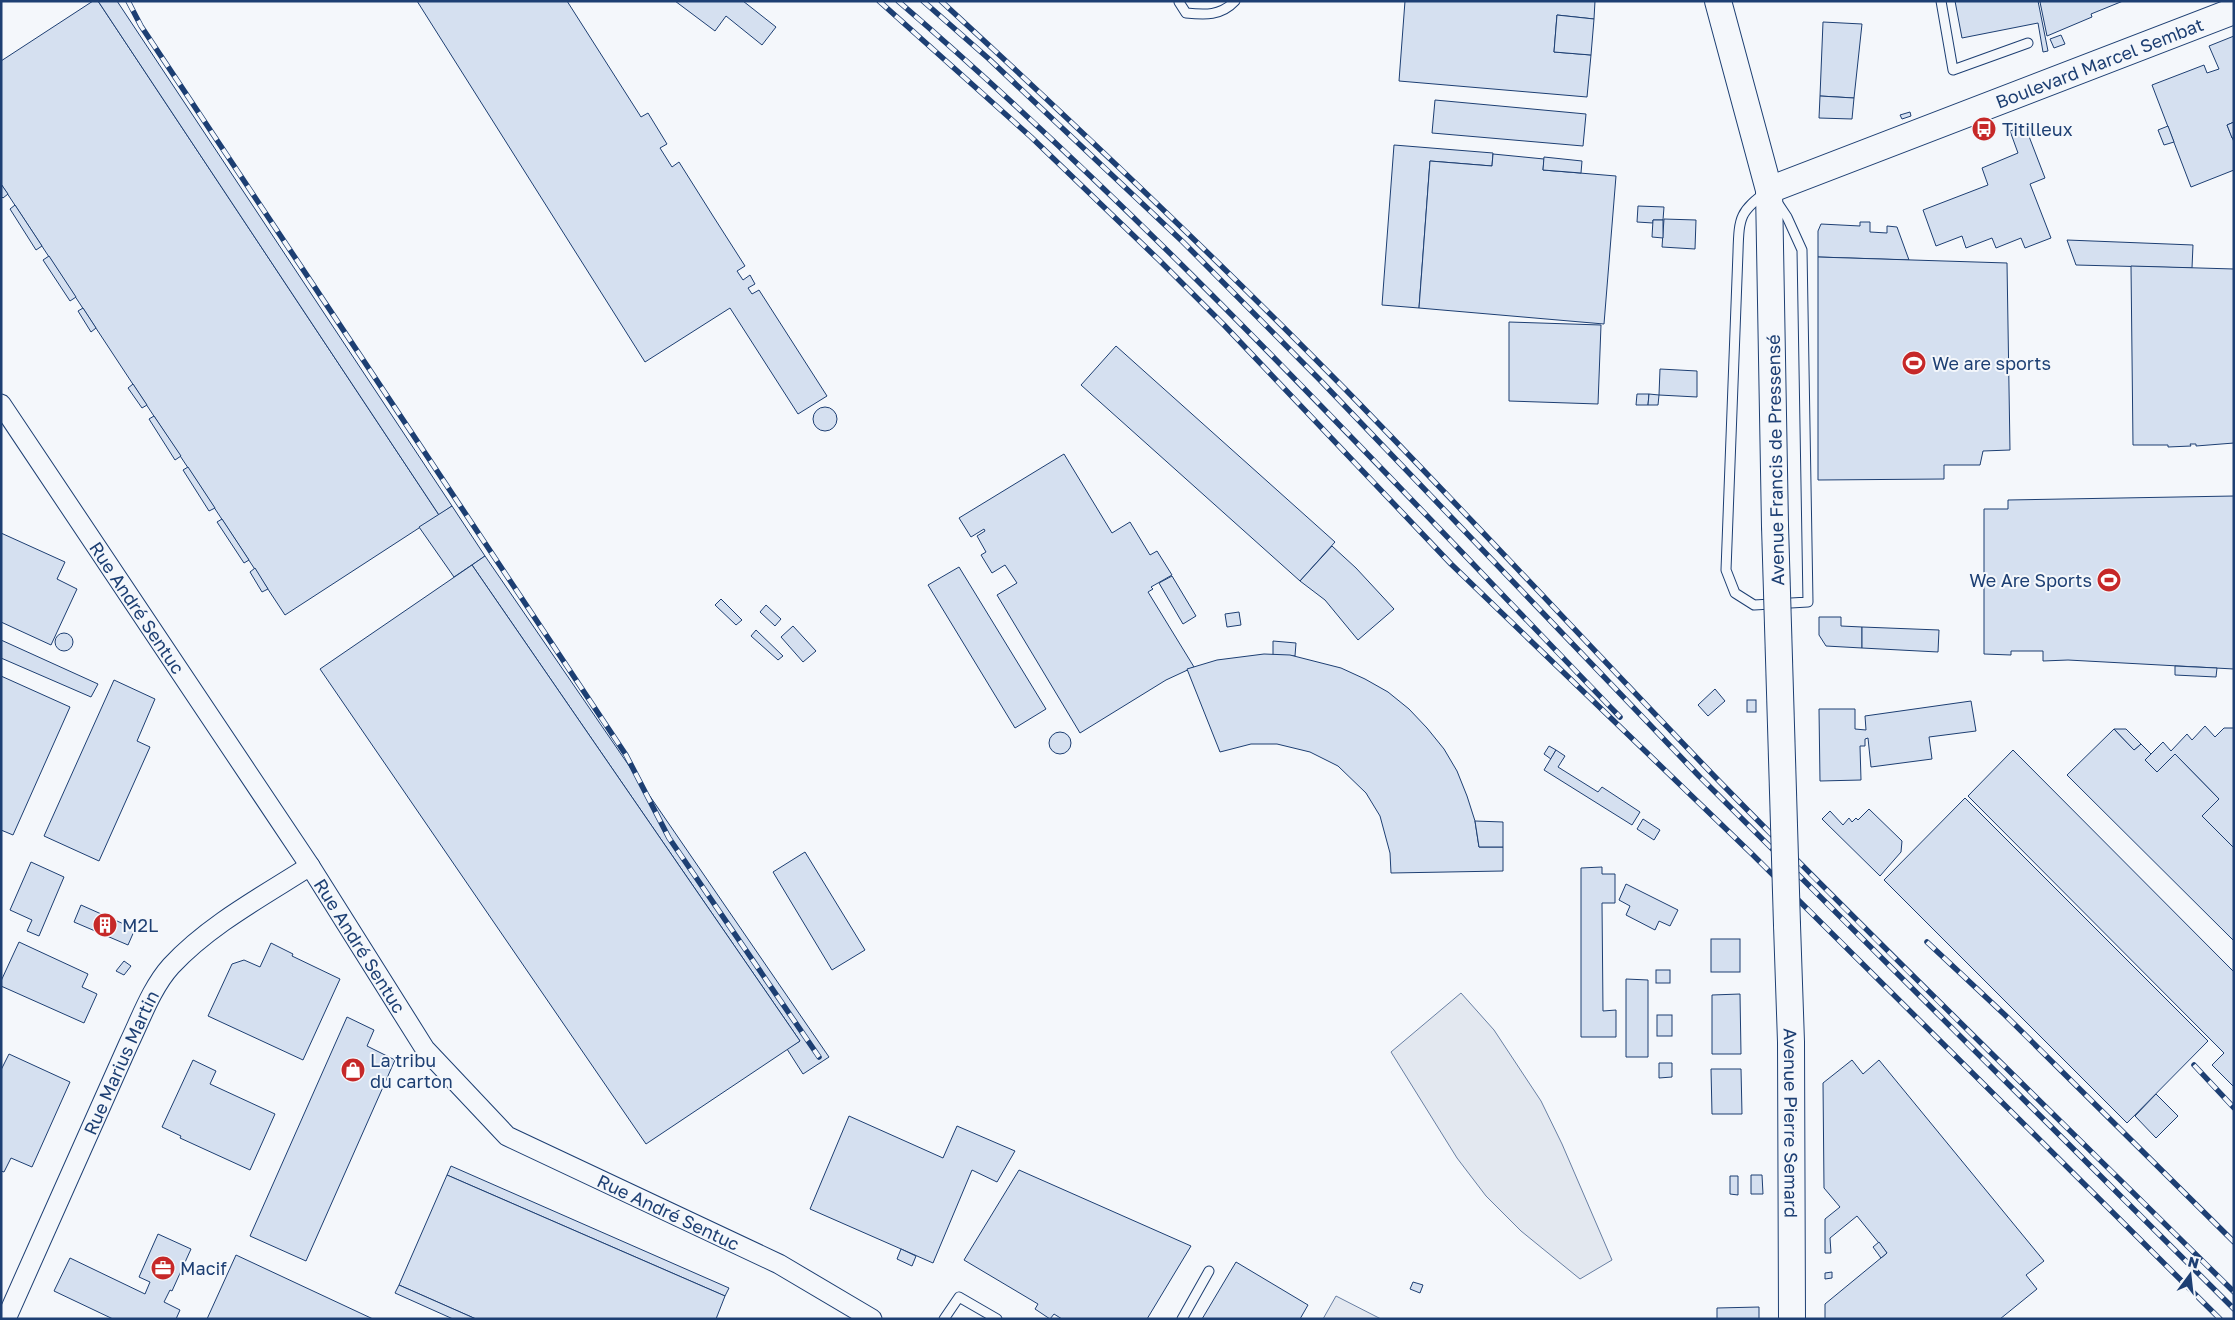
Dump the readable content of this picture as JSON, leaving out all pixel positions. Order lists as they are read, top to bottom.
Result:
{
  "streets": {
    "street": [
      "Boulevard Marcel Sembat",
      "Avenue Francis de Pressensé",
      "Rue André Sentuc",
      "Rue Marius Martin",
      "Avenue Pierre Semard"
    ]
  },
  "crossings": [
    ["Boulevard Marcel Sembat", "Avenue Francis de Pressensé"],
    ["Avenue Francis de Pressensé", "Avenue Pierre Semard"],
    ["Rue André Sentuc", "Rue Marius Martin"]
  ],
  "places": {
    "bus stop": ["Titilleux"],
    "sports": ["We are sports", "We Are Sports"],
    "building": ["M2L"],
    "shop": ["La tribu du carton"],
    "office": ["Macif"]
  },
  "north": "top"
}
